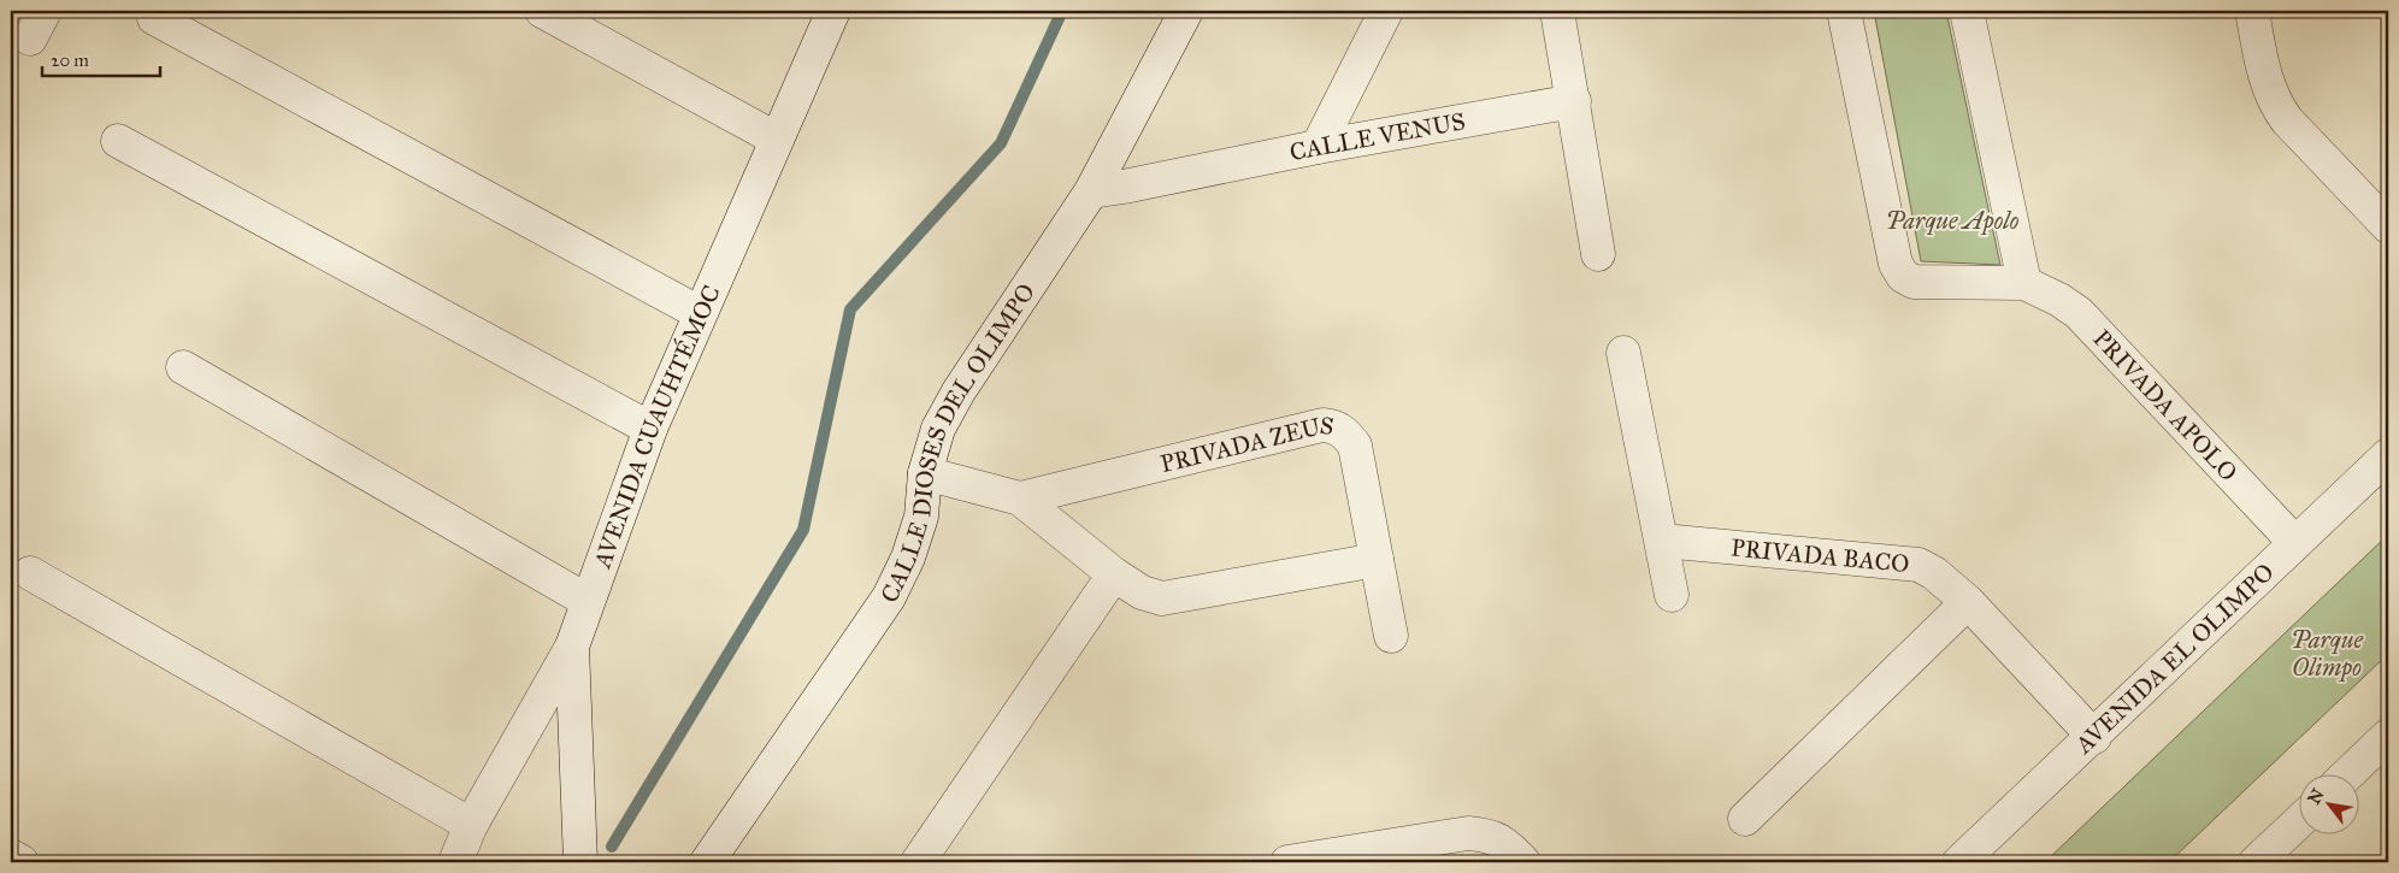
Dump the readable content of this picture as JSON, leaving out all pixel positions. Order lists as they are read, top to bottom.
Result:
{
  "streets": {
    "street": [
      "CALLE VENUS",
      "PRIVADA APOLO",
      "AVENIDA CUAUHTÉMOC",
      "CALLE DIOSES DEL OLIMPO",
      "PRIVADA ZEUS",
      "PRIVADA BACO",
      "AVENIDA EL OLIMPO"
    ]
  },
  "crossings": [
    ["CALLE VENUS", "CALLE DIOSES DEL OLIMPO"],
    ["PRIVADA APOLO", "AVENIDA EL OLIMPO"],
    ["CALLE DIOSES DEL OLIMPO", "PRIVADA ZEUS"],
    ["PRIVADA BACO", "AVENIDA EL OLIMPO"]
  ],
  "parks": ["Parque Apolo", "Parque Olimpo"],
  "scale_bar": "20 m",
  "north": "top left"
}
